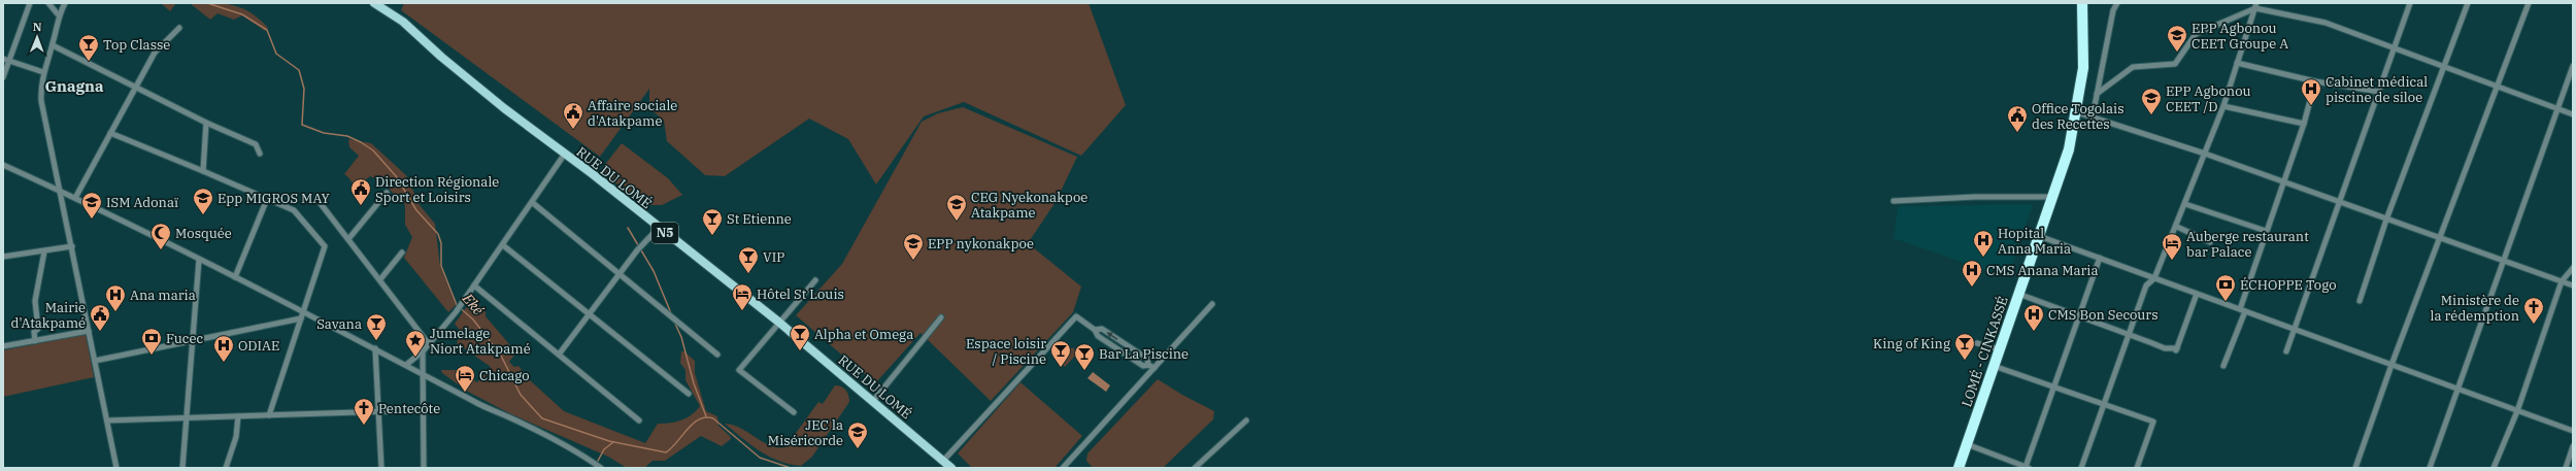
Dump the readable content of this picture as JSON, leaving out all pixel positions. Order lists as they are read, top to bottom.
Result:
{
  "streets": {
    "highway": ["LOMÉ - CINKASSÉ"],
    "main road": ["RUE DU LOMÉ", "N5"]
  },
  "districts": ["Gnagna"],
  "water": ["Eké"],
  "places": {
    "school or university": [
      "EPP Agbonou CEET Groupe A",
      "EPP Agbonou CEET /D",
      "Epp MIGROS MAY",
      "ISM Adonaï",
      "CEG Nyekonakpoe Atakpame",
      "EPP nykonakpoe",
      "JEC la Miséricorde"
    ],
    "bar": [
      "Top Classe",
      "St Etienne",
      "VIP",
      "Savana",
      "Alpha et Omega",
      "King of King",
      "Espace loisir / Piscine",
      "Bar La Piscine"
    ],
    "hospital": [
      "Cabinet médical piscine de siloe",
      "Hopital Anna Maria",
      "CMS Anana Maria",
      "Ana maria",
      "CMS Bon Secours",
      "ODIAE"
    ],
    "public building": [
      "Affaire sociale d'Atakpame",
      "Office Togolais des Recettes",
      "Direction Régionale Sport et Loisirs",
      "Mairie d'Atakpamé"
    ],
    "mosque": ["Mosquée"],
    "hotel": ["Auberge restaurant bar Palace", "Hôtel St Louis", "Chicago"],
    "bank": ["ÉCHOPPE Togo", "Fucec"],
    "church": ["Ministère de la rédemption", "Pentecôte"],
    "place": ["Jumelage Niort Atakpamé"]
  },
  "north": "top"
}
